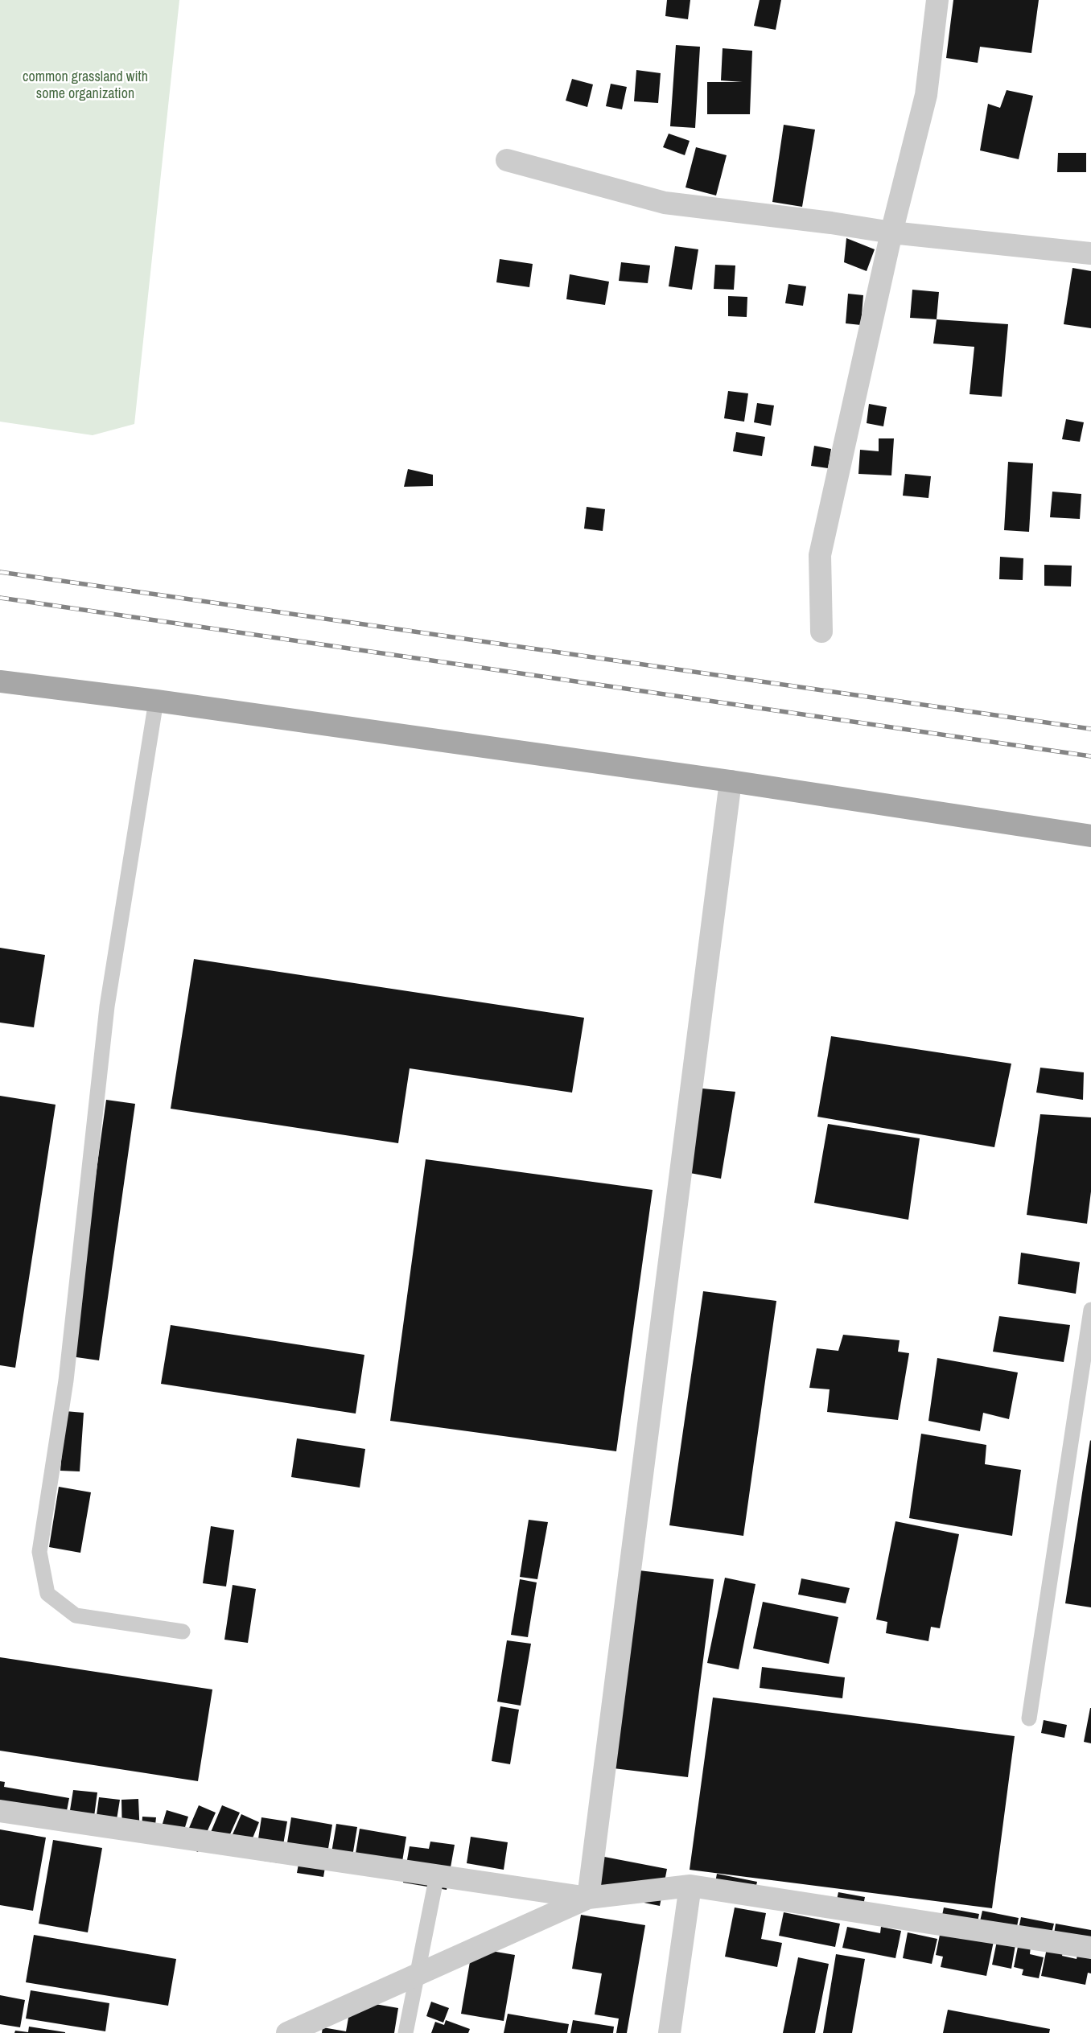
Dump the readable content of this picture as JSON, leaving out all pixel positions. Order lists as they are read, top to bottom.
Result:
{
  "parks": ["common grassland with some organization"]
}
